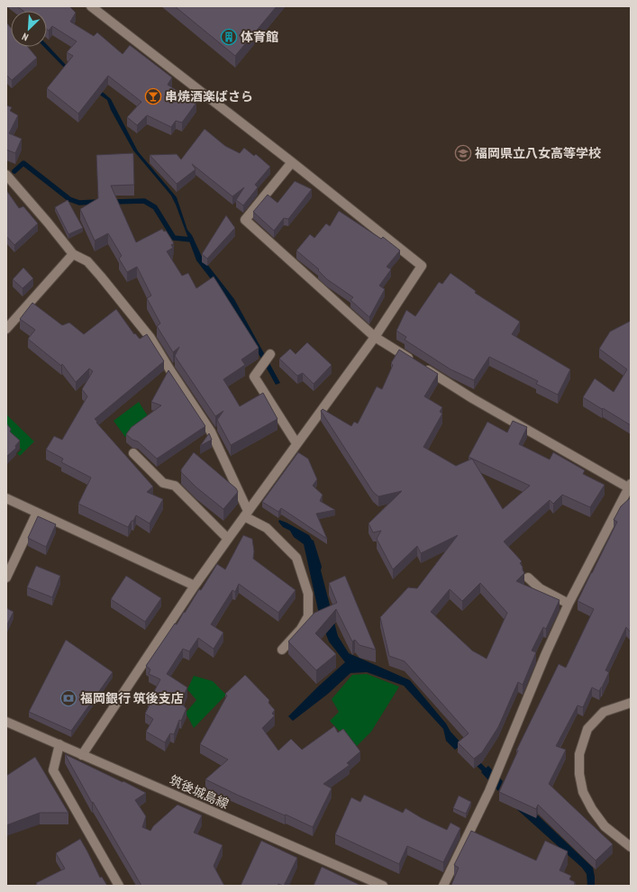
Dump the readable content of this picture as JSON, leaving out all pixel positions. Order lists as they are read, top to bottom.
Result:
{
  "streets": {
    "street": ["筑後城島線"]
  },
  "places": {
    "building": ["体育館"],
    "bar": ["串焼酒楽ばさら"],
    "school or university": ["福岡県立八女高等学校"],
    "bank": ["福岡銀行 筑後支店"]
  },
  "north": "bottom left"
}
